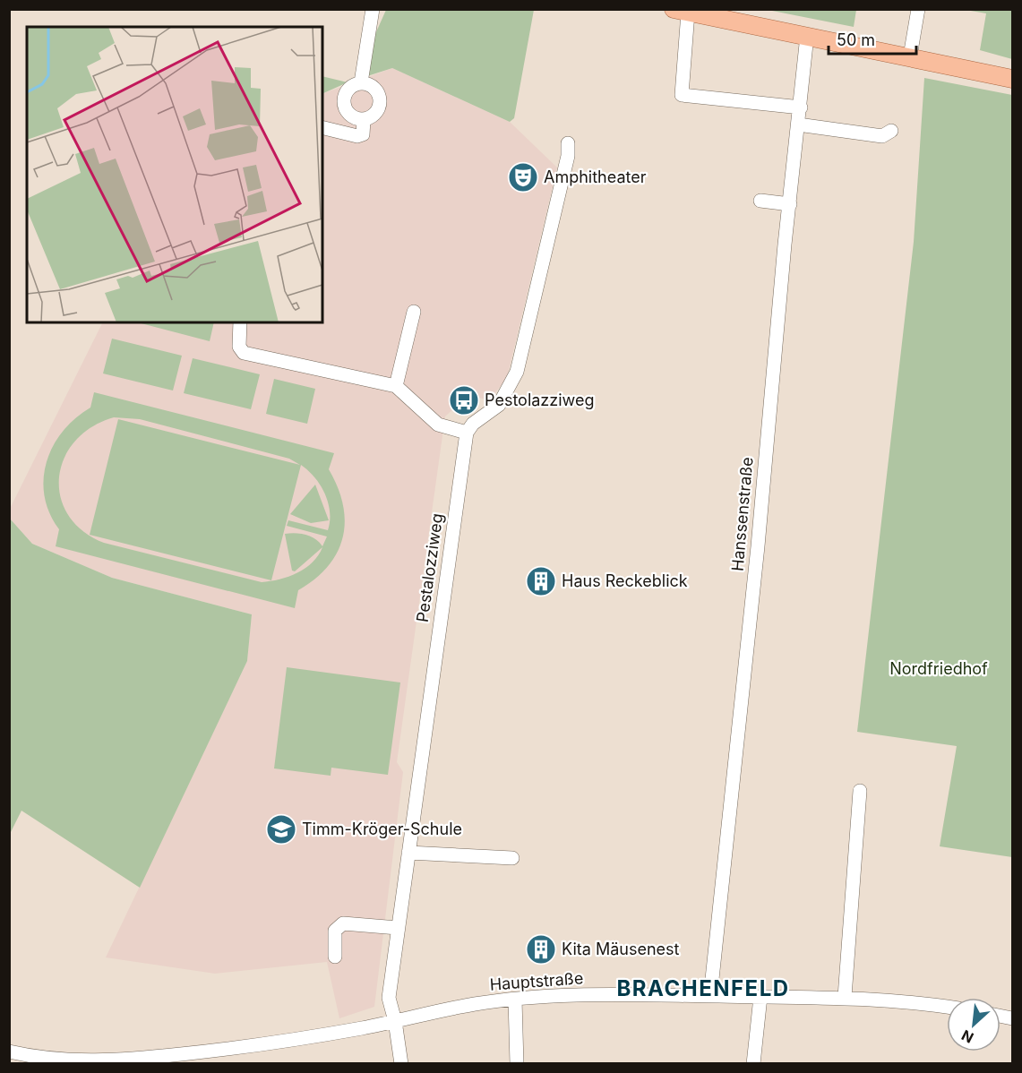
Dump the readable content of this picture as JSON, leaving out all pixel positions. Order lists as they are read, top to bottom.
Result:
{
  "streets": {
    "street": ["Hanssenstraße", "Pestalozziweg", "Hauptstraße"]
  },
  "crossings": [
    ["Hanssenstraße", "Hauptstraße"],
    ["Pestalozziweg", "Hauptstraße"]
  ],
  "districts": ["BRACHENFELD"],
  "parks": ["Nordfriedhof"],
  "places": {
    "theatre": ["Amphitheater"],
    "bus stop": ["Pestolazziweg"],
    "building": ["Haus Reckeblick", "Kita Mäusenest"],
    "school or university": ["Timm-Kröger-Schule"]
  },
  "scale_bar": "50 m",
  "north": "bottom left"
}
